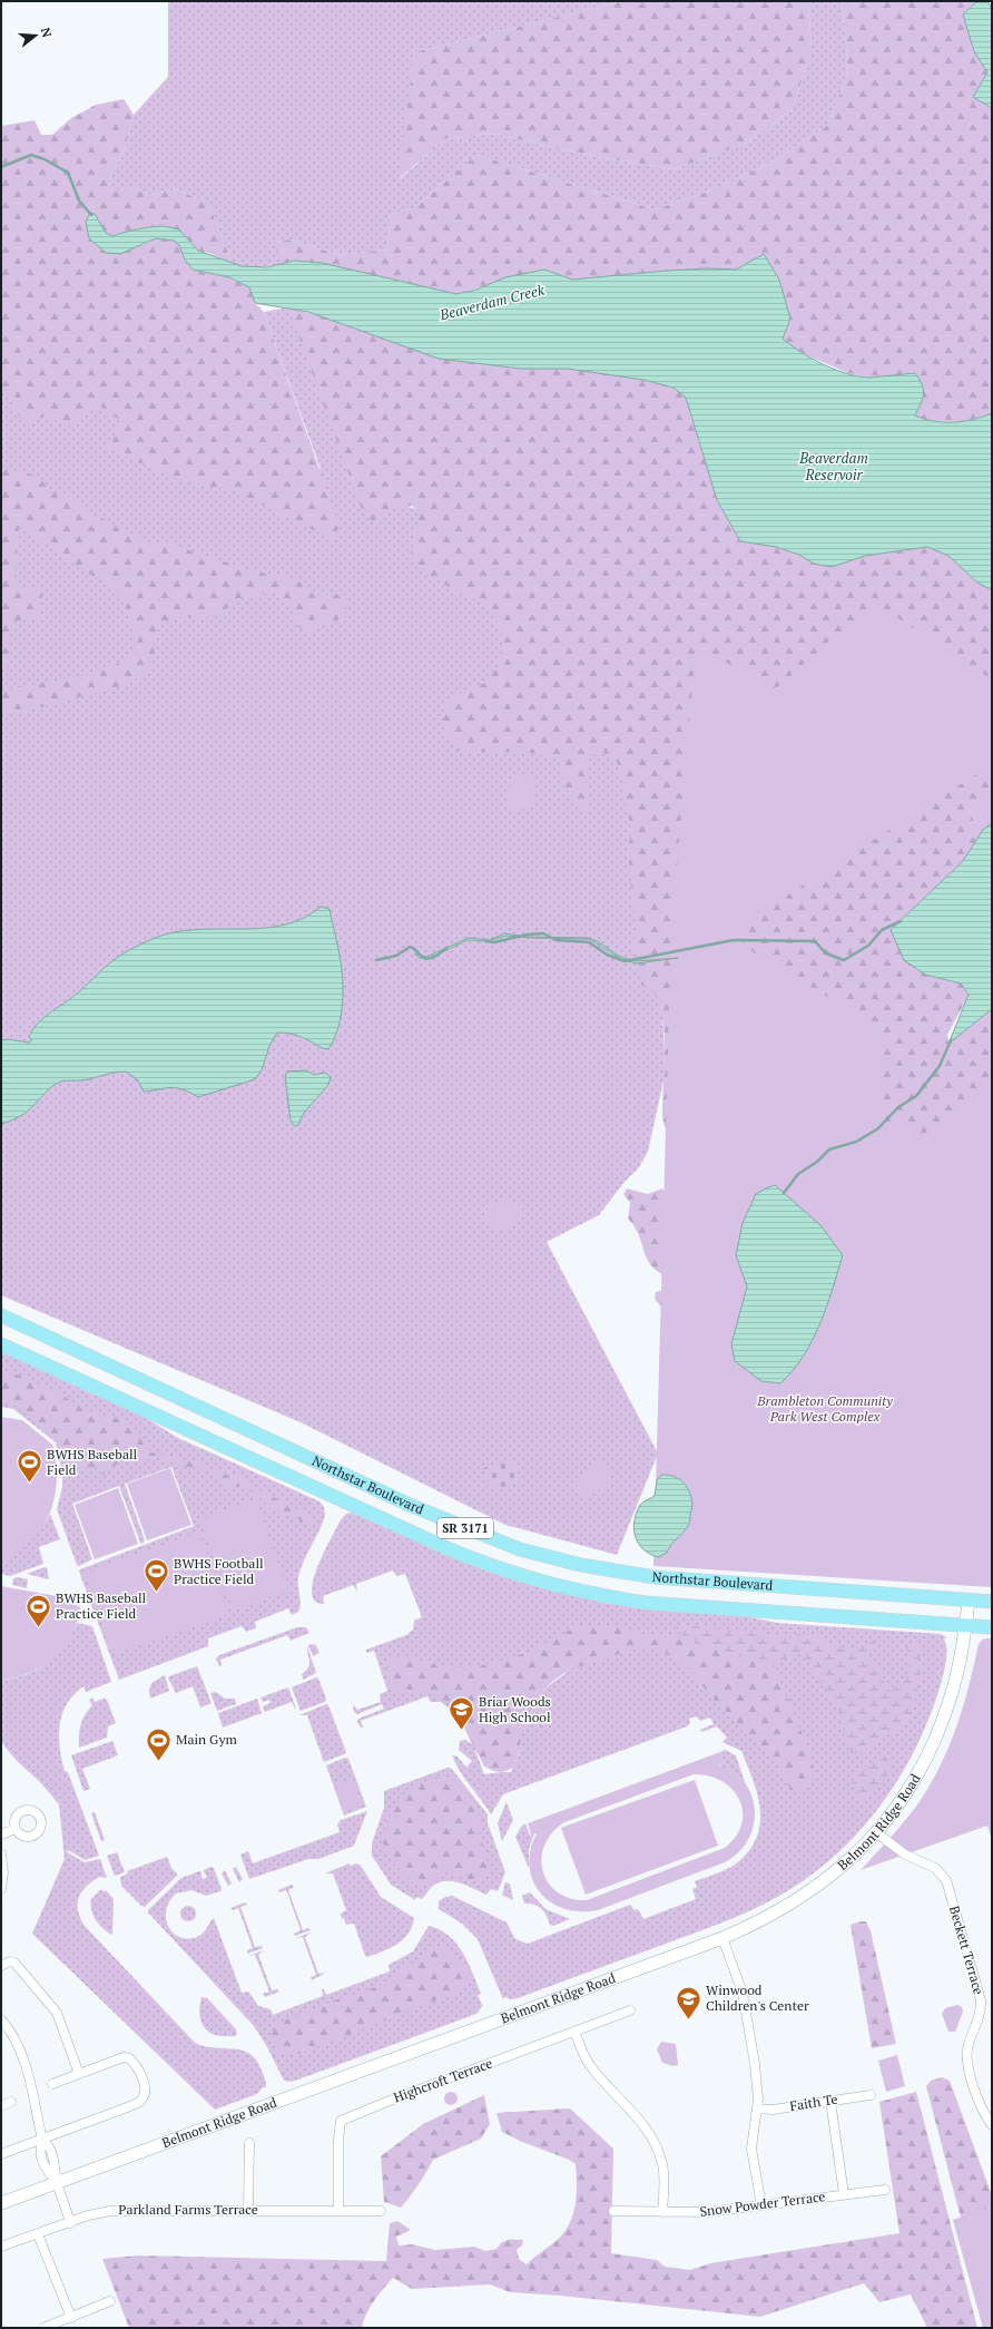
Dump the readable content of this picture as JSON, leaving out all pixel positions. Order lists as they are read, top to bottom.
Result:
{
  "streets": {
    "main road": ["Northstar Boulevard", "SR 3171", "Belmont Ridge Road"],
    "street": [
      "Beckett Terrace",
      "Highcroft Terrace",
      "Faith Te",
      "Snow Powder Terrace",
      "Parkland Farms Terrace"
    ]
  },
  "crossings": [
    ["Northstar Boulevard", "Belmont Ridge Road"],
    ["Belmont Ridge Road", "Beckett Terrace"],
    ["Highcroft Terrace", "Parkland Farms Terrace"]
  ],
  "water": ["Beaverdam Creek", "Beaverdam Reservoir"],
  "parks": ["Brambleton Community Park West Complex"],
  "places": {
    "sports": [
      "BWHS Baseball Field",
      "BWHS Football Practice Field",
      "BWHS Baseball Practice Field",
      "Main Gym"
    ],
    "school or university": ["Briar Woods High School", "Winwood Children's Center"]
  },
  "north": "right"
}
